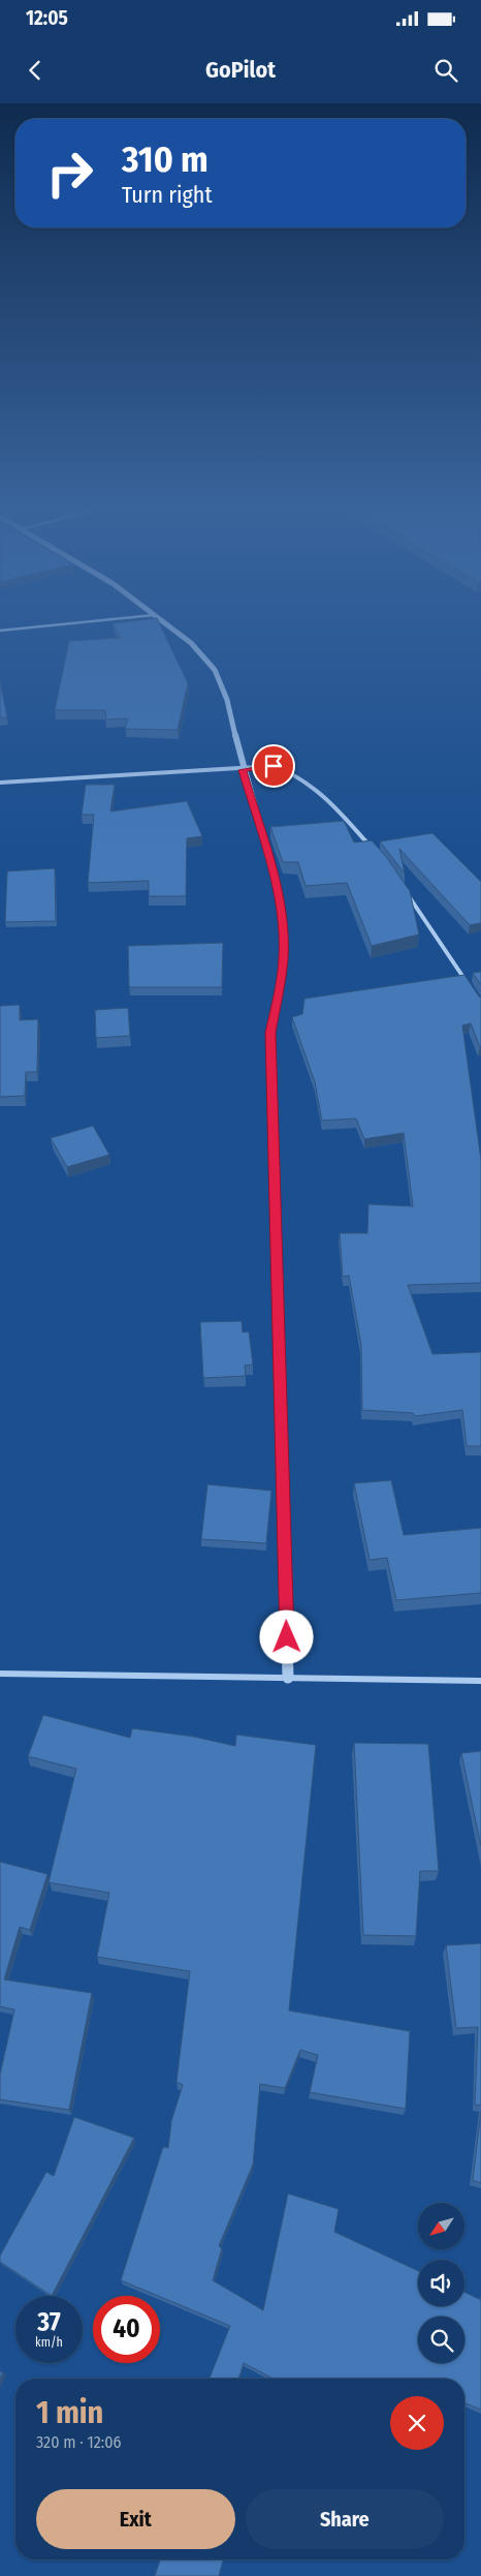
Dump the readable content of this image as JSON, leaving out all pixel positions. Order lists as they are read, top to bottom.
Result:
{
  "north": "bottom left",
  "page": {
    "status": "12:05",
    "header": "GoPilot",
    "turn": ["310 m", "Turn right"],
    "speed": "37 km/h",
    "limit": "40",
    "heading": ["1 min", "320 m · 12:06"],
    "buttons": ["Exit", "Share"]
  }
}
